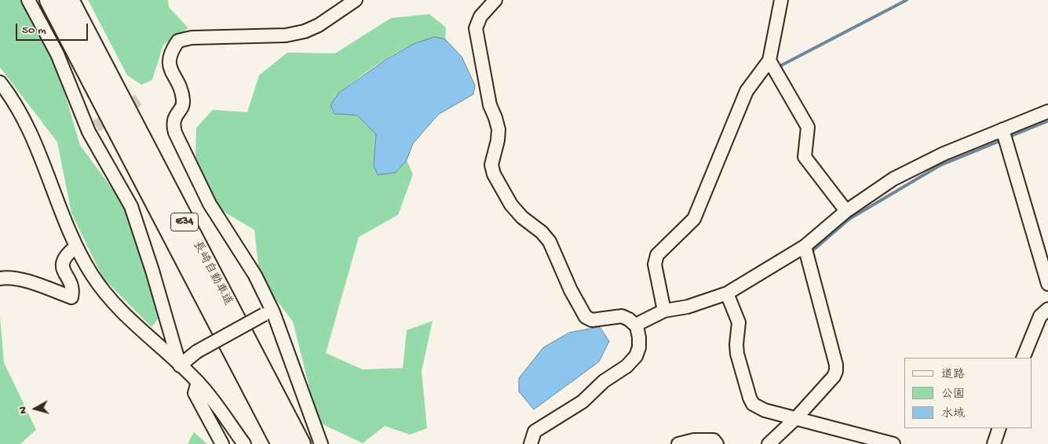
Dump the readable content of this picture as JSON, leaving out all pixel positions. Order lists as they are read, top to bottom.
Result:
{
  "streets": {
    "highway": ["E34", "長崎自動車道"]
  },
  "legend": ["道路", "公園", "水域"],
  "scale_bar": "50 m",
  "north": "left"
}
